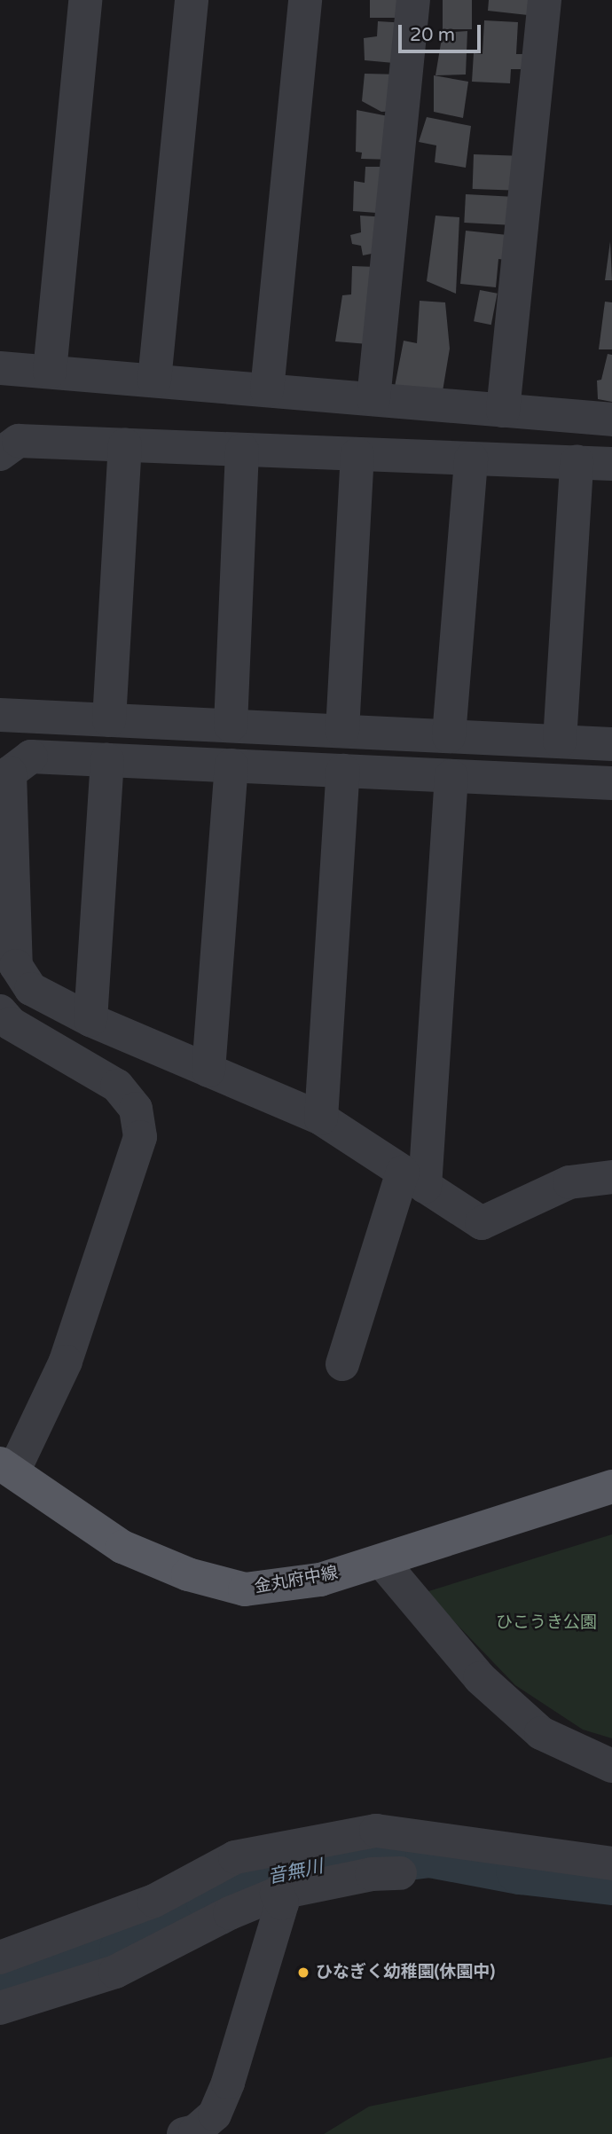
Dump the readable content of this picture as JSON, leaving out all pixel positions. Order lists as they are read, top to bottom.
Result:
{
  "streets": {
    "main road": ["金丸府中線"]
  },
  "water": ["音無川"],
  "parks": ["ひこうき公園"],
  "places": ["ひなぎく幼稚園(休園中)"],
  "scale_bar": "20 m"
}
